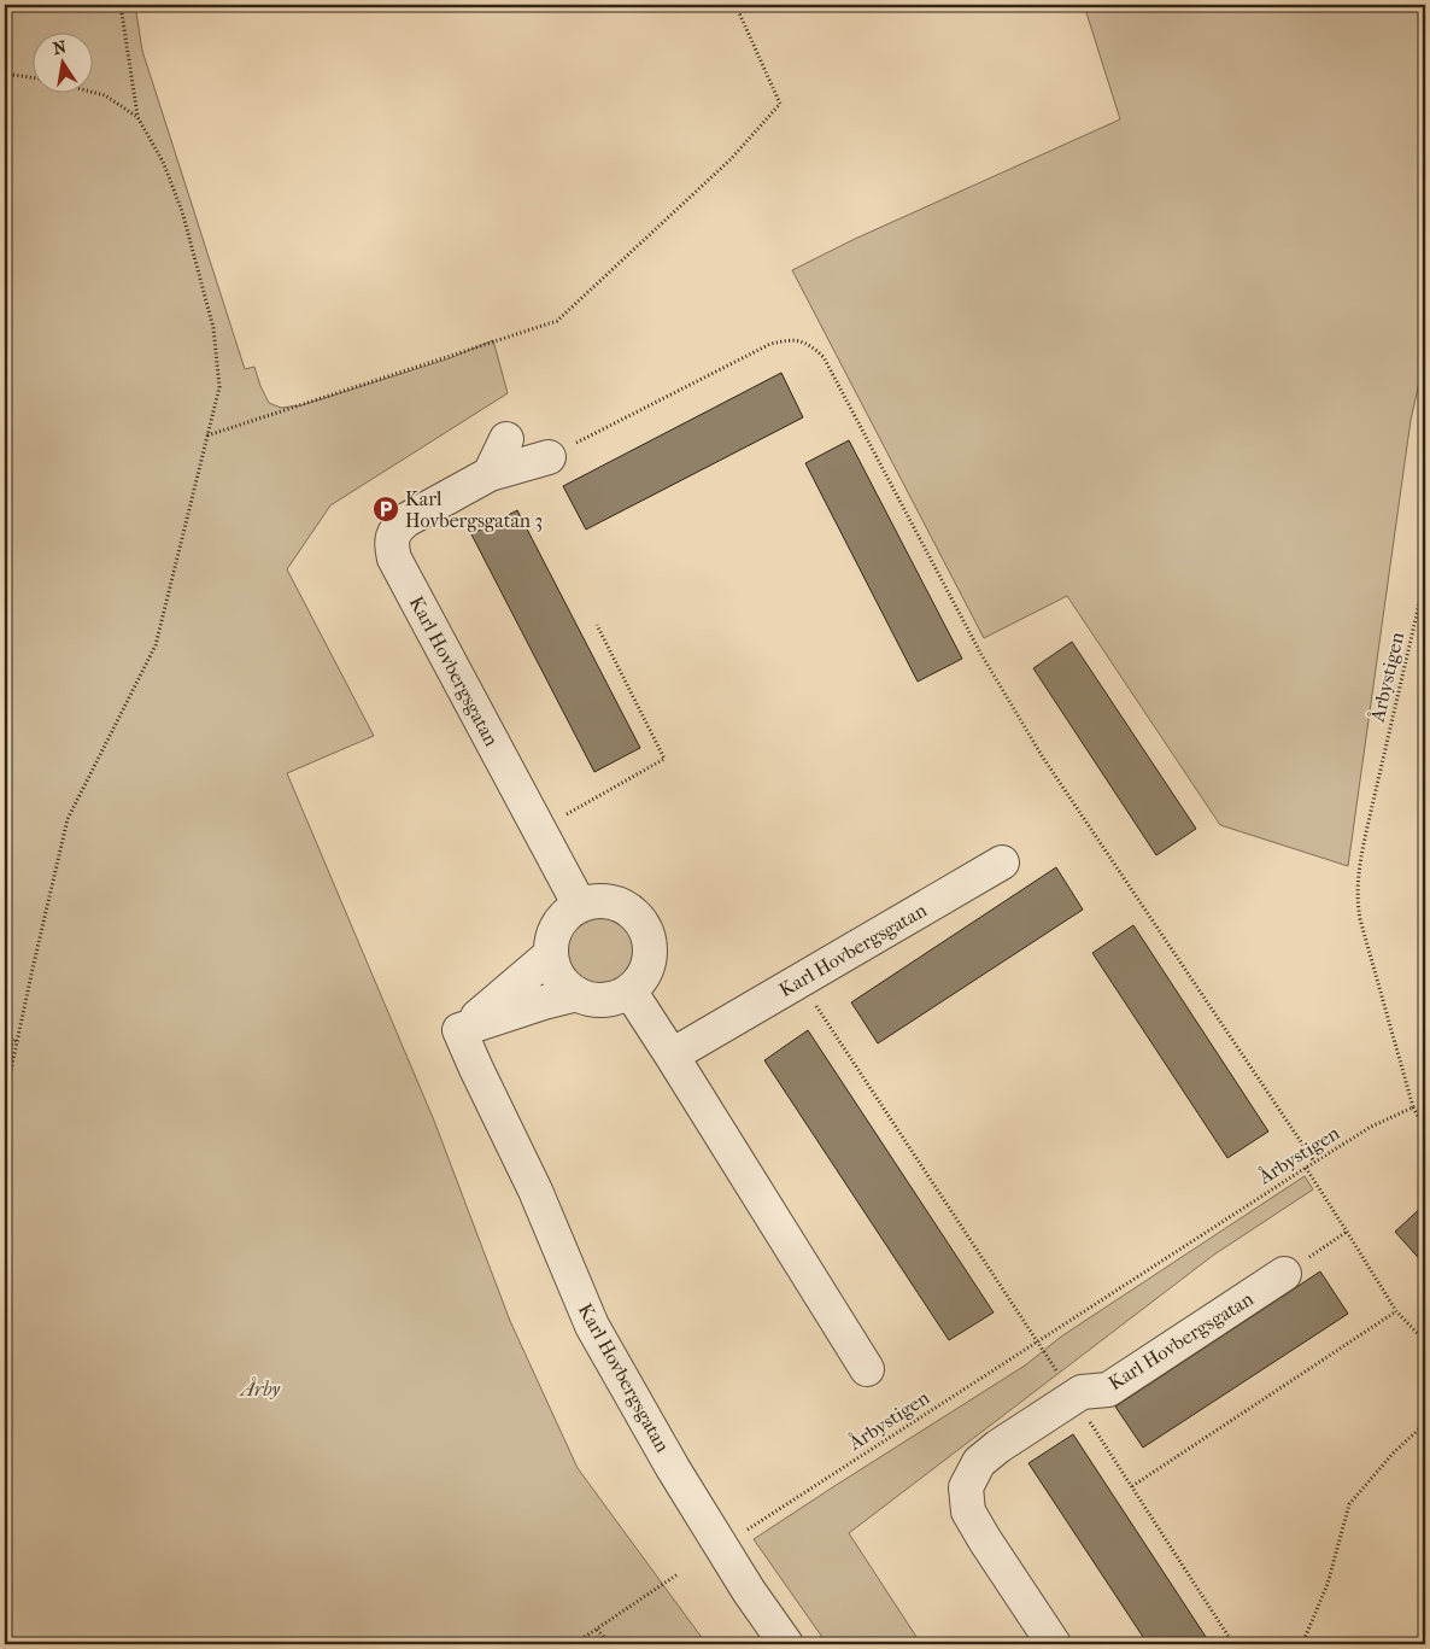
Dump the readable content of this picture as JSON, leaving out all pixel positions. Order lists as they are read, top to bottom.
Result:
{
  "streets": {
    "street": ["Karl Hovbergsgatan"],
    "path": ["Årbystigen"]
  },
  "parks": ["Årby"],
  "places": {
    "parking": ["Karl Hovbergsgatan 3"]
  },
  "north": "top"
}
